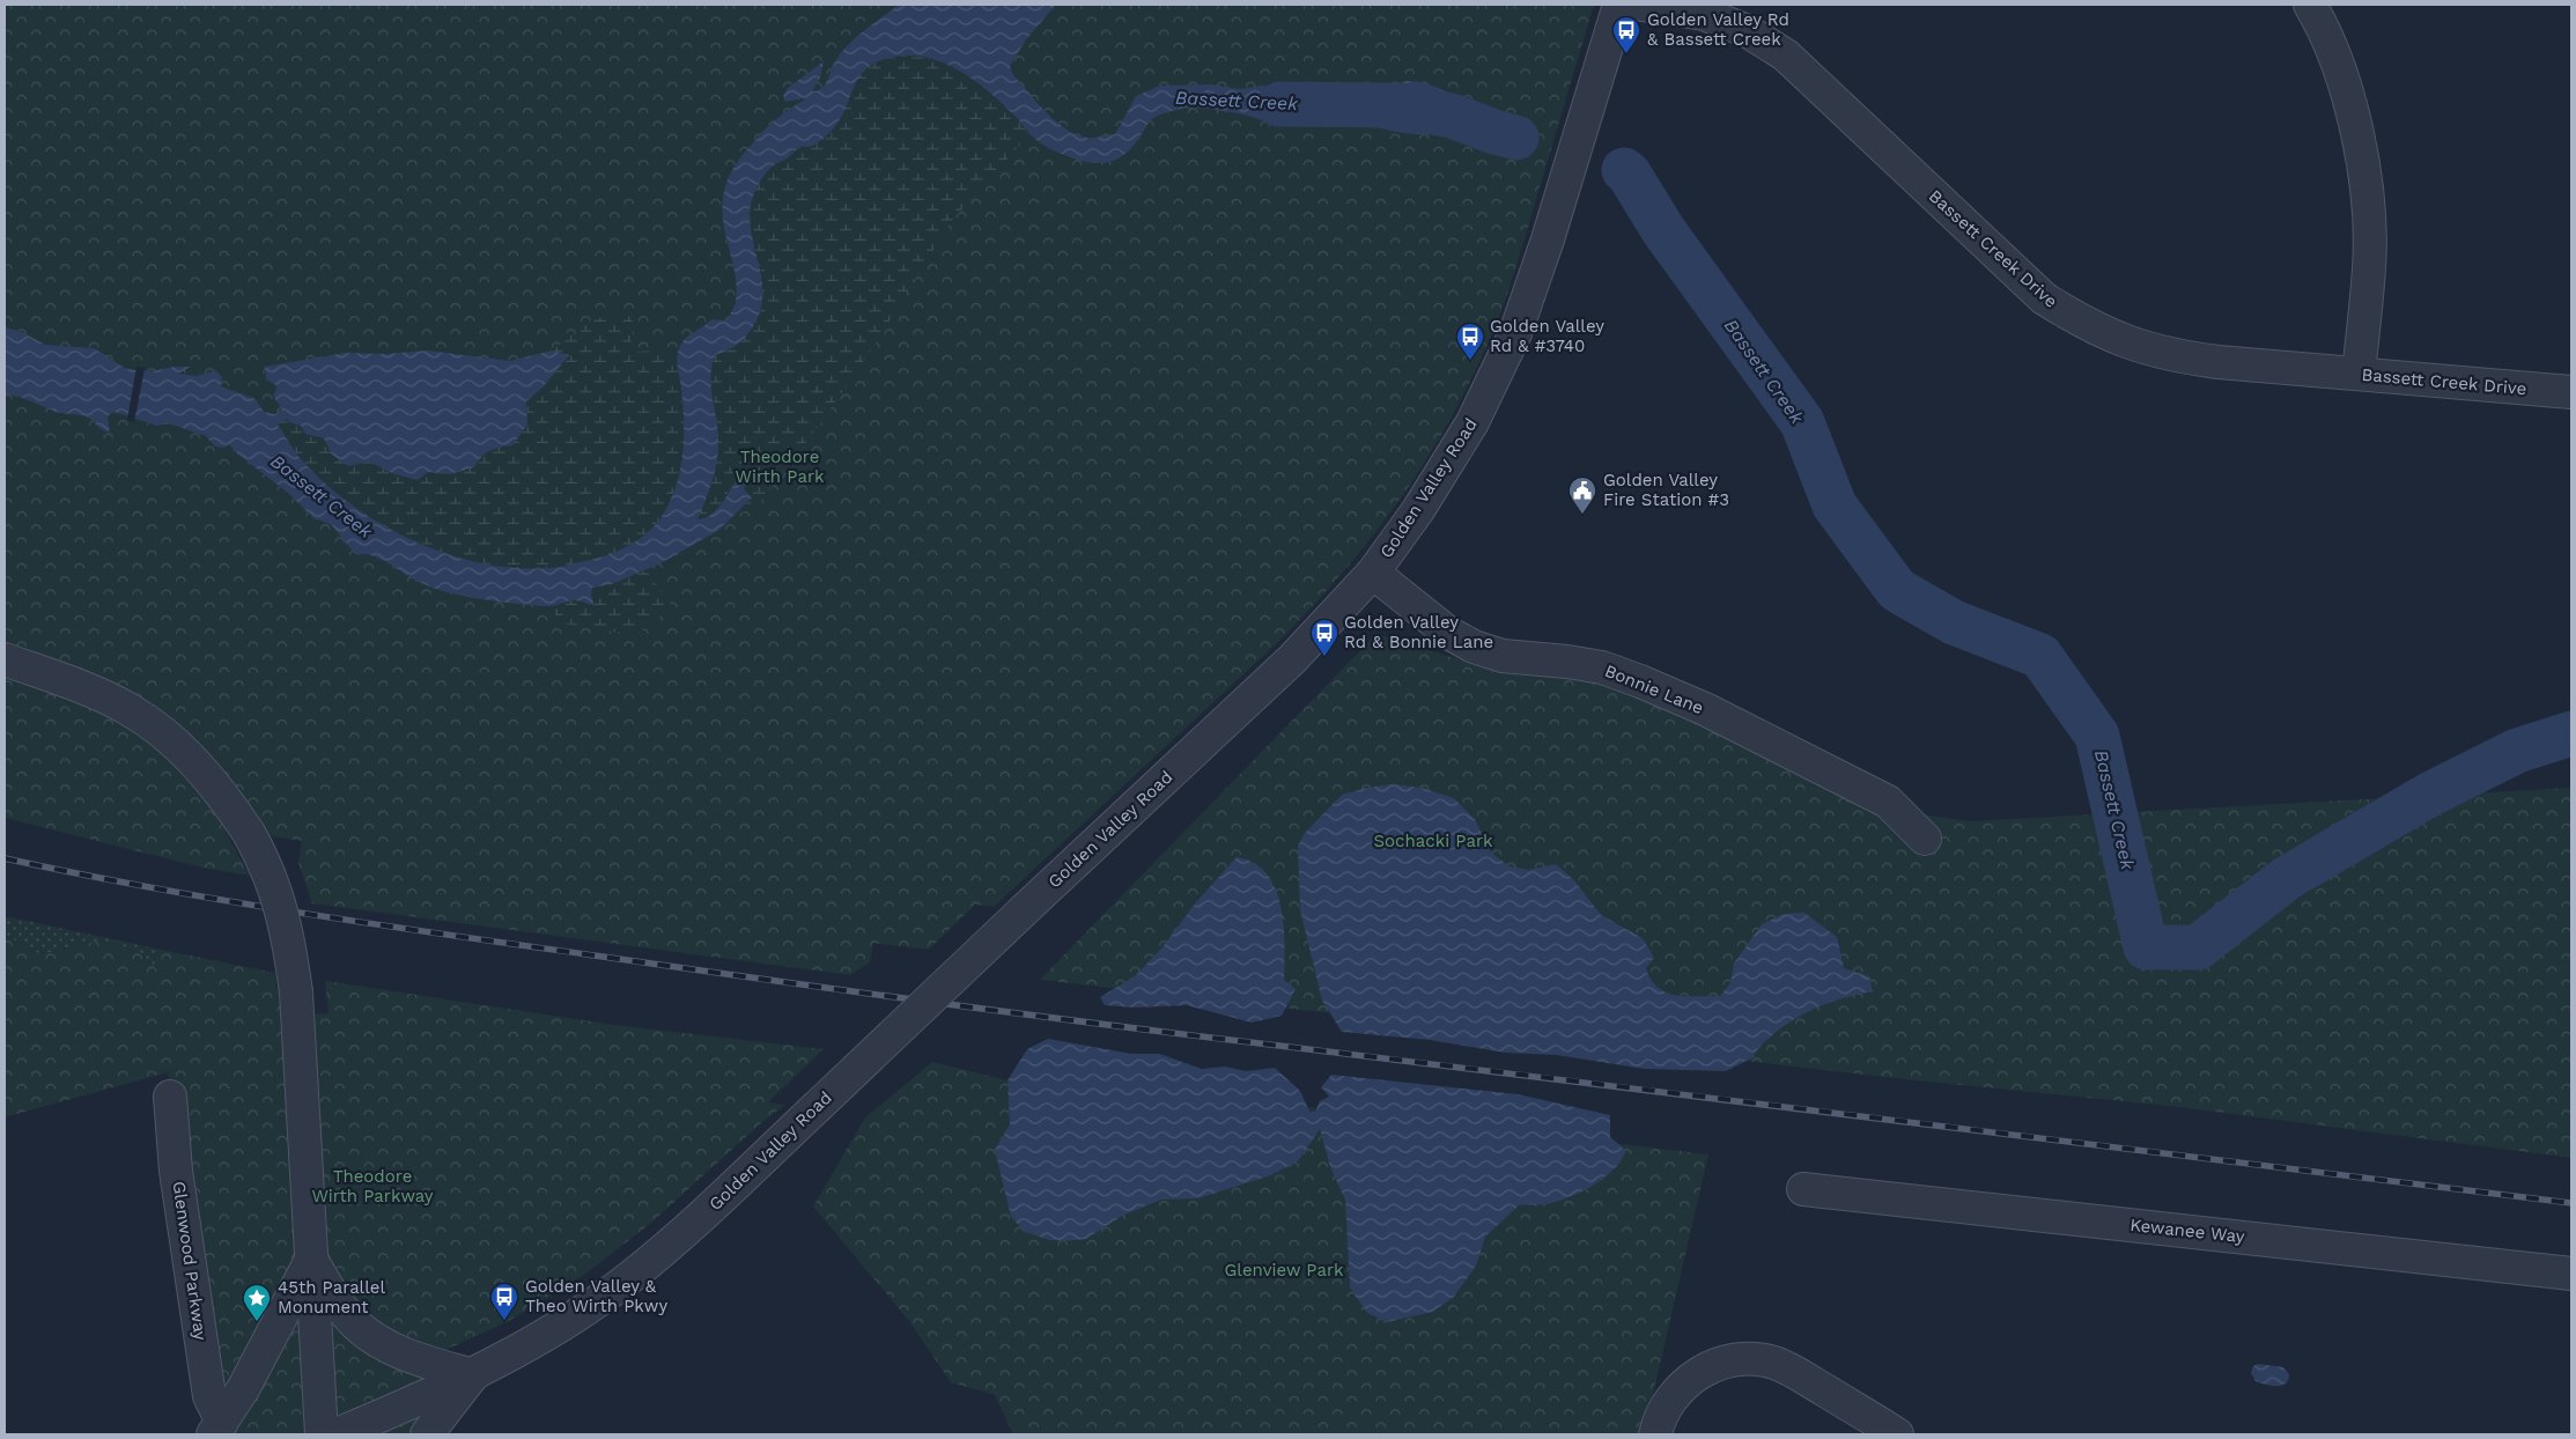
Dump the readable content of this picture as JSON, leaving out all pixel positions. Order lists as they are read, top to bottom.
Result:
{
  "streets": {
    "street": [
      "Bassett Creek Drive",
      "Golden Valley Road",
      "Bonnie Lane",
      "Kewanee Way",
      "Glenwood Parkway"
    ]
  },
  "crossings": [
    ["Golden Valley Road", "Bonnie Lane"]
  ],
  "water": ["Bassett Creek"],
  "parks": [
    "Theodore Wirth Park",
    "Sochacki Park",
    "Theodore Wirth Parkway",
    "Glenview Park"
  ],
  "places": {
    "bus stop": [
      "Golden Valley Rd & Bassett Creek",
      "Golden Valley Rd & #3740",
      "Golden Valley Rd & Bonnie Lane",
      "Golden Valley & Theo Wirth Pkwy"
    ],
    "public building": ["Golden Valley Fire Station #3"],
    "place": ["45th Parallel Monument"]
  }
}
